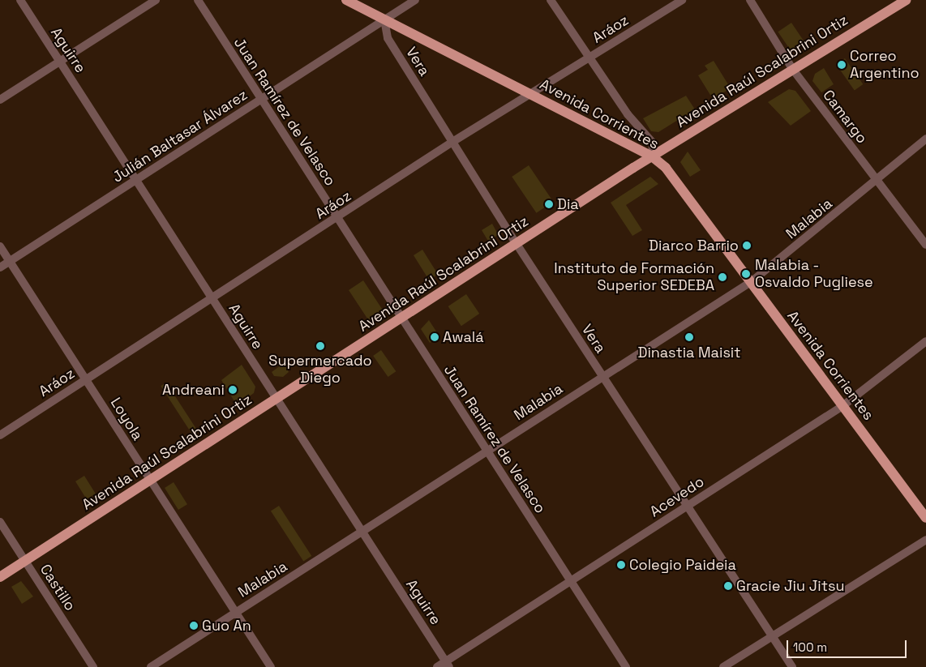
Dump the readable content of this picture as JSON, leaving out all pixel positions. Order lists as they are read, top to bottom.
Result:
{
  "streets": {
    "main road": ["Avenida Raúl Scalabrini Ortiz", "Avenida Corrientes"],
    "street": [
      "Aráoz",
      "Aguirre",
      "Vera",
      "Juan Ramírez de Velasco",
      "Camargo",
      "Julián Baltasar Álvarez",
      "Malabia",
      "Loyola",
      "Acevedo",
      "Castillo"
    ]
  },
  "crossings": [
    ["Aráoz", "Aguirre"],
    ["Aráoz", "Vera"],
    ["Aráoz", "Juan Ramírez de Velasco"],
    ["Aráoz", "Avenida Corrientes"],
    ["Aráoz", "Loyola"],
    ["Aguirre", "Avenida Raúl Scalabrini Ortiz"],
    ["Aguirre", "Julián Baltasar Álvarez"],
    ["Aguirre", "Malabia"],
    ["Aguirre", "Acevedo"],
    ["Vera", "Avenida Raúl Scalabrini Ortiz"],
    ["Vera", "Avenida Corrientes"],
    ["Vera", "Julián Baltasar Álvarez"],
    ["Vera", "Malabia"],
    ["Vera", "Acevedo"],
    ["Avenida Raúl Scalabrini Ortiz", "Juan Ramírez de Velasco"],
    ["Avenida Raúl Scalabrini Ortiz", "Avenida Corrientes"],
    ["Avenida Raúl Scalabrini Ortiz", "Camargo"],
    ["Avenida Raúl Scalabrini Ortiz", "Loyola"],
    ["Avenida Raúl Scalabrini Ortiz", "Castillo"],
    ["Juan Ramírez de Velasco", "Julián Baltasar Álvarez"],
    ["Juan Ramírez de Velasco", "Malabia"],
    ["Juan Ramírez de Velasco", "Acevedo"],
    ["Avenida Corrientes", "Julián Baltasar Álvarez"],
    ["Avenida Corrientes", "Malabia"],
    ["Avenida Corrientes", "Acevedo"],
    ["Camargo", "Malabia"],
    ["Julián Baltasar Álvarez", "Loyola"],
    ["Malabia", "Loyola"]
  ],
  "places": [
    "Correo Argentino",
    "Dia",
    "Diarco Barrio",
    "Malabia - Osvaldo Pugliese",
    "Instituto de Formación Superior SEDEBA",
    "Awalá",
    "Dinastia Maisit",
    "Supermercado Diego",
    "Andreani",
    "Colegio Paideia",
    "Gracie Jiu Jitsu",
    "Guo An"
  ],
  "scale_bar": "100 m"
}
